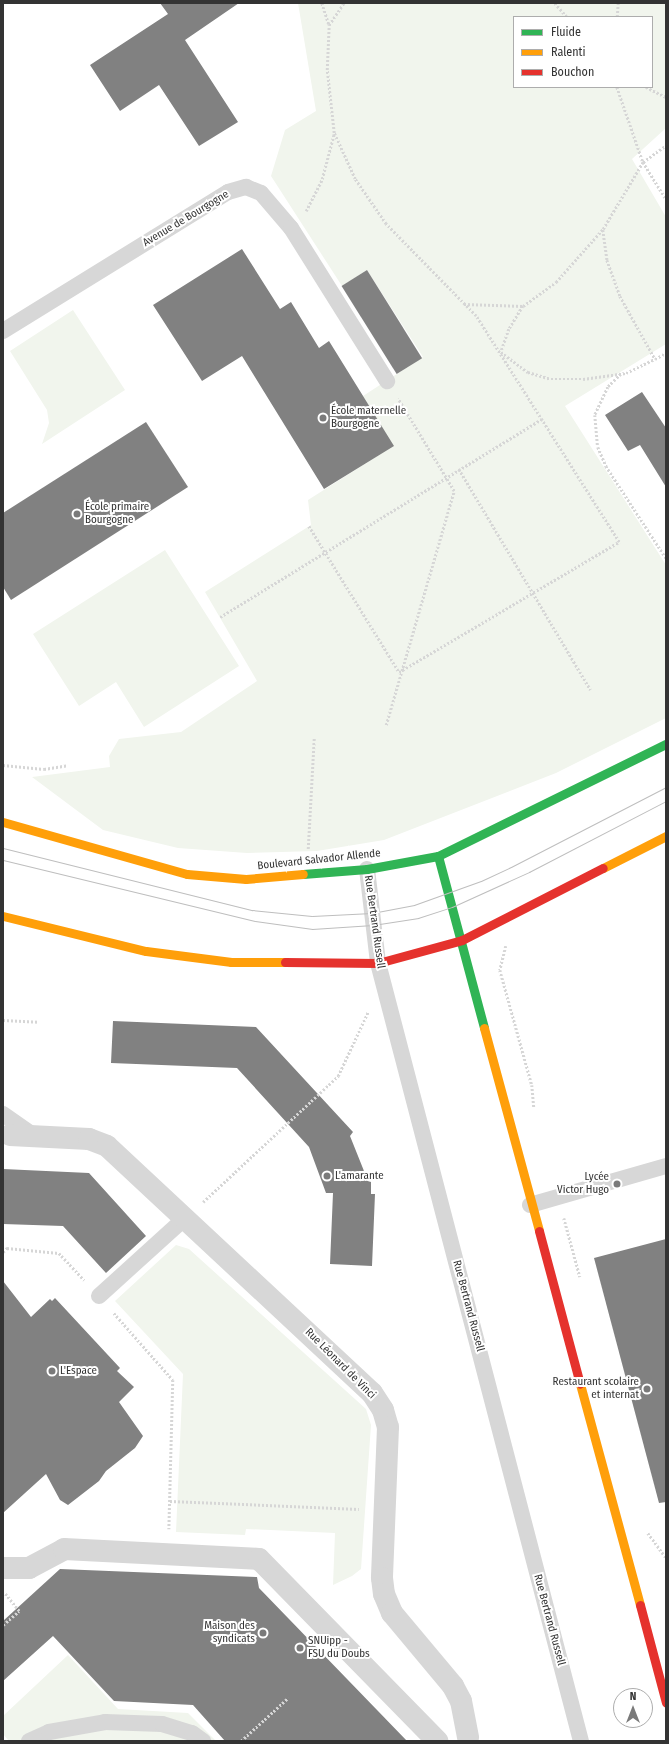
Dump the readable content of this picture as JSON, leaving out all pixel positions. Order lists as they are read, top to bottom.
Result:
{
  "streets": {
    "street": ["Boulevard Salvador Allende", "Rue Léonard de Vinci"],
    "lane": ["Avenue de Bourgogne", "Rue Bertrand Russell"]
  },
  "crossings": [
    ["Boulevard Salvador Allende", "Rue Bertrand Russell"]
  ],
  "places": [
    "École maternelle Bourgogne",
    "École primaire Bourgogne",
    "L'amarante",
    "Lycée Victor Hugo",
    "L'Espace",
    "Restaurant scolaire et internat",
    "Maison des syndicats",
    "SNUipp - FSU du Doubs"
  ],
  "legend": ["Fluide", "Ralenti", "Bouchon"],
  "north": "top"
}
